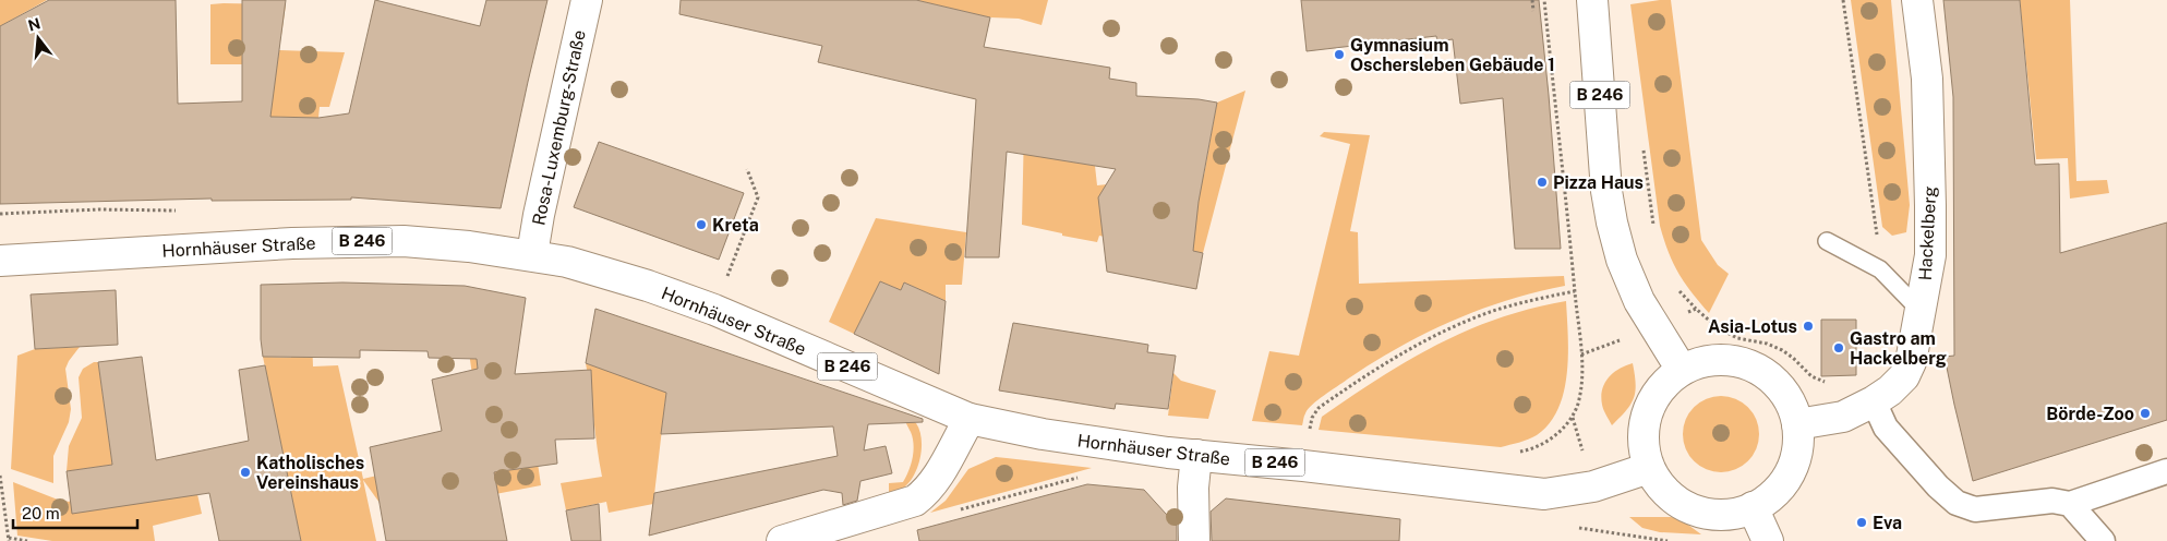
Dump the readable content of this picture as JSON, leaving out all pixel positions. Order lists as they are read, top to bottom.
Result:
{
  "streets": {
    "main road": [
      "B 246",
      "Rosa-Luxemburg-Straße",
      "Hackelberg",
      "Hornhäuser Straße"
    ]
  },
  "crossings": [
    ["B 246", "Hackelberg"],
    ["B 246", "Hornhäuser Straße"],
    ["Rosa-Luxemburg-Straße", "Hornhäuser Straße"],
    ["Hackelberg", "Hornhäuser Straße"]
  ],
  "places": [
    "Gymnasium Oschersleben Gebäude 1",
    "Pizza Haus",
    "Kreta",
    "Asia-Lotus",
    "Gastro am Hackelberg",
    "Börde-Zoo",
    "Katholisches Vereinshaus",
    "Eva"
  ],
  "scale_bar": "20 m",
  "north": "top"
}
